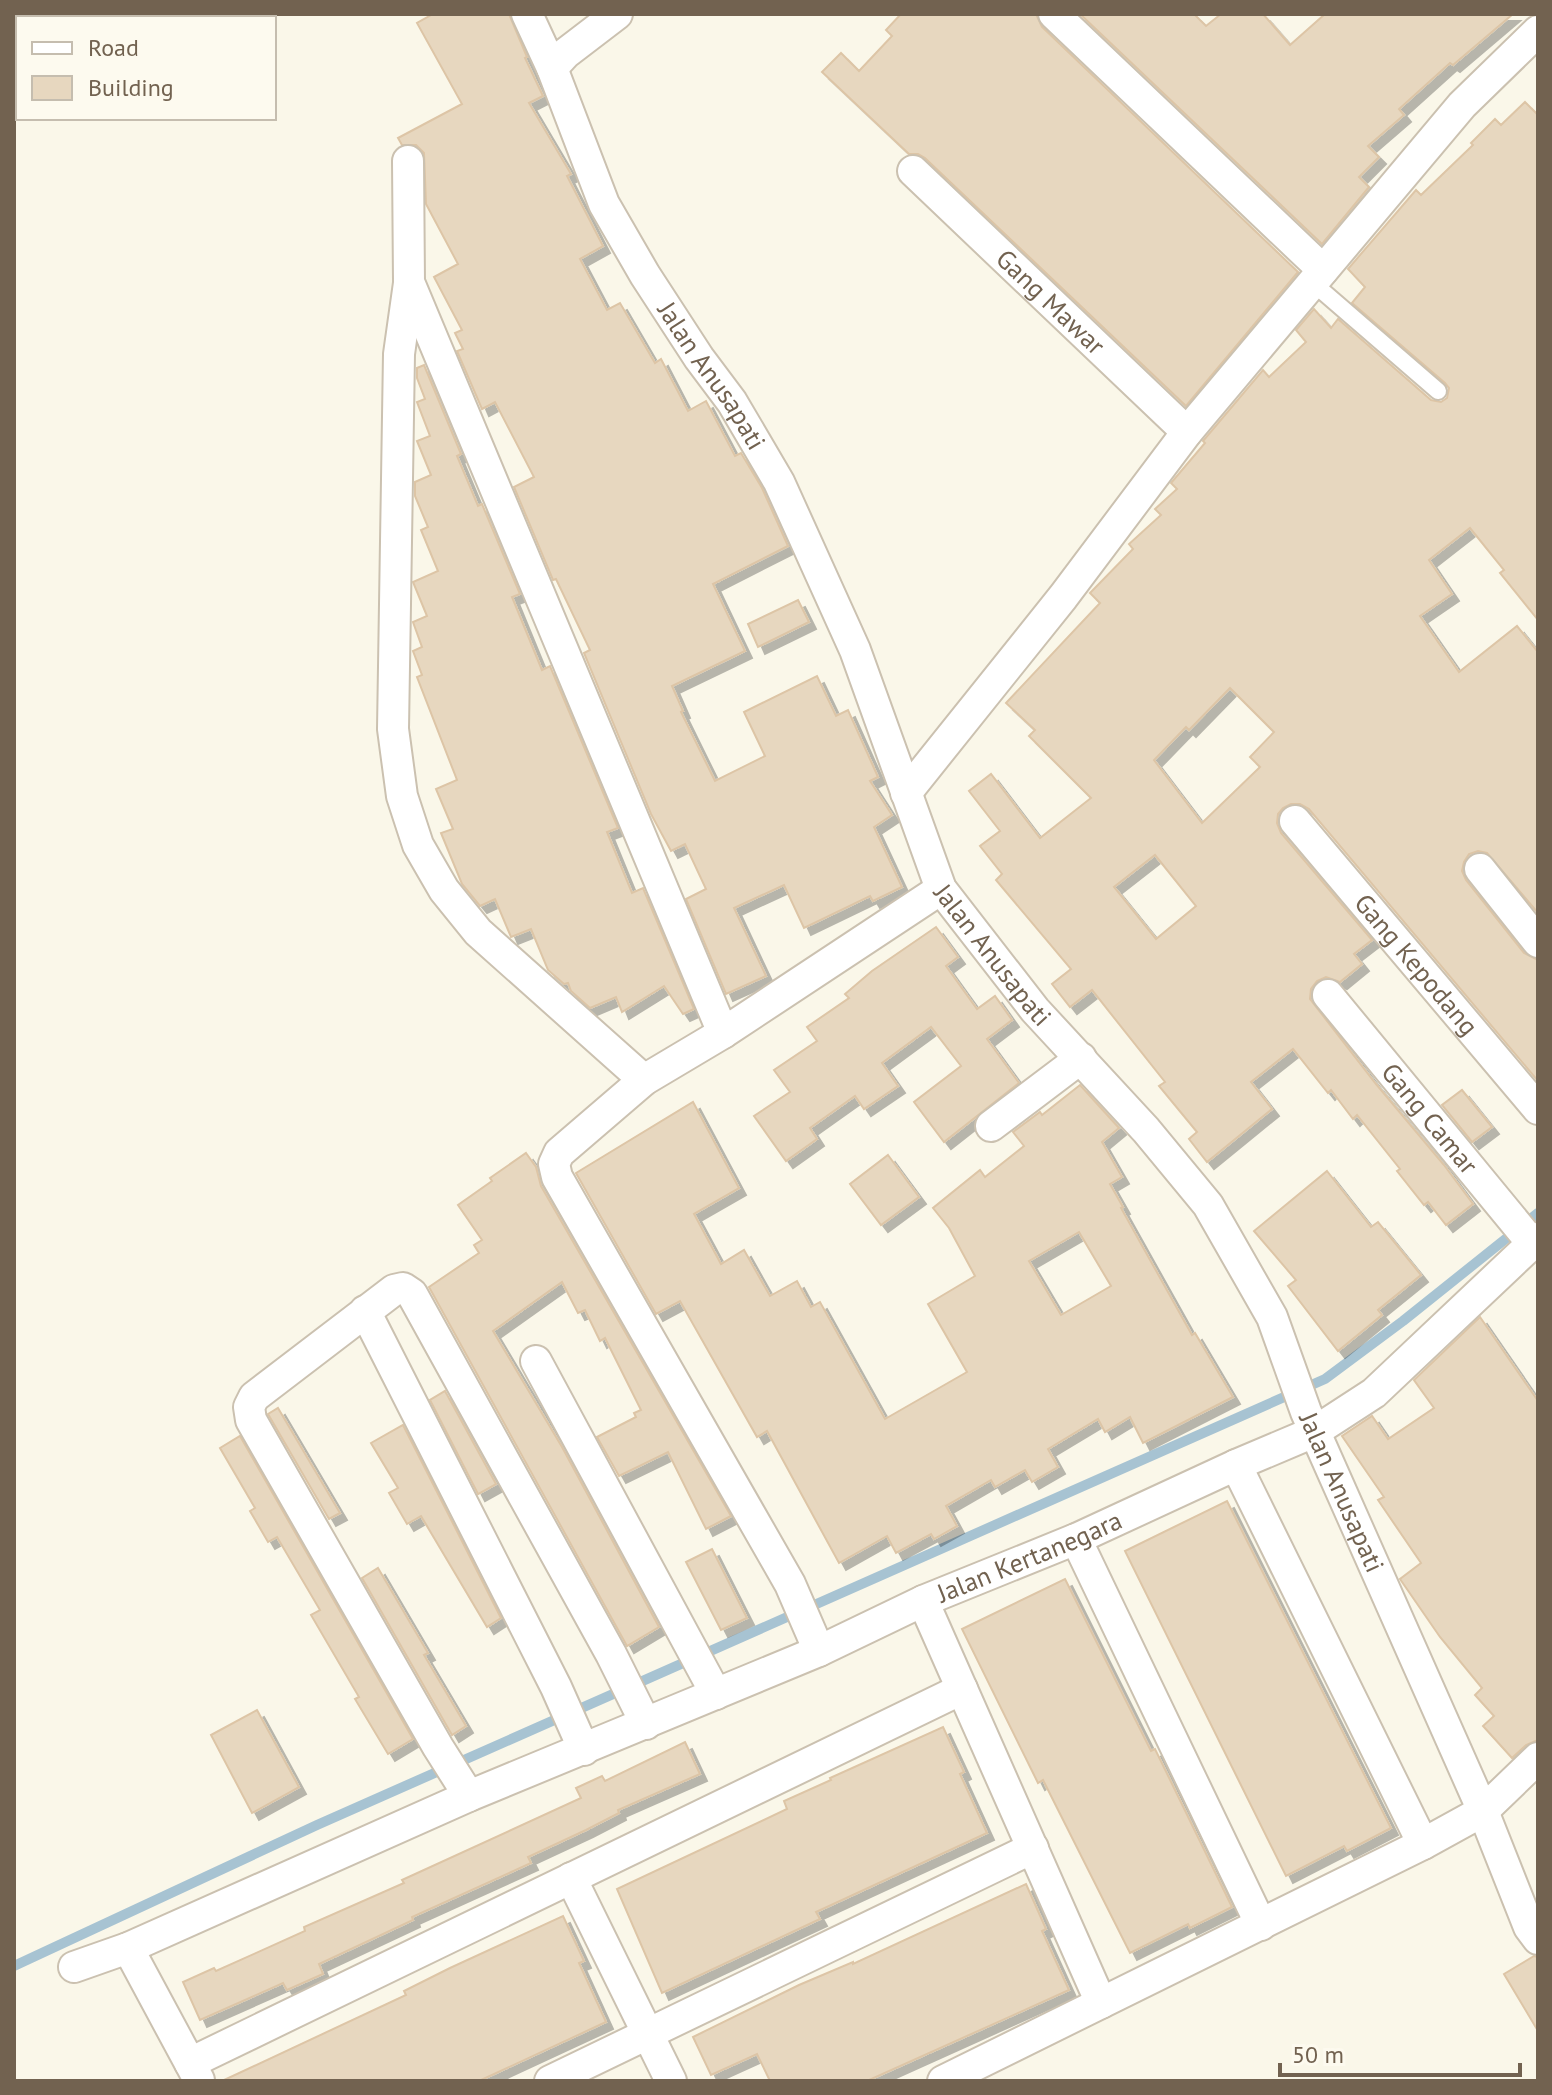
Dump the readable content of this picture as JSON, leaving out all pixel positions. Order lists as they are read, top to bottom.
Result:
{
  "streets": {
    "street": [
      "Gang Mawar",
      "Jalan Anusapati",
      "Gang Kepodang",
      "Gang Camar",
      "Jalan Kertanegara"
    ]
  },
  "crossings": [
    ["Jalan Anusapati", "Jalan Kertanegara"],
    ["Gang Camar", "Jalan Kertanegara"]
  ],
  "legend": ["Road", "Building"],
  "scale_bar": "50 m"
}
